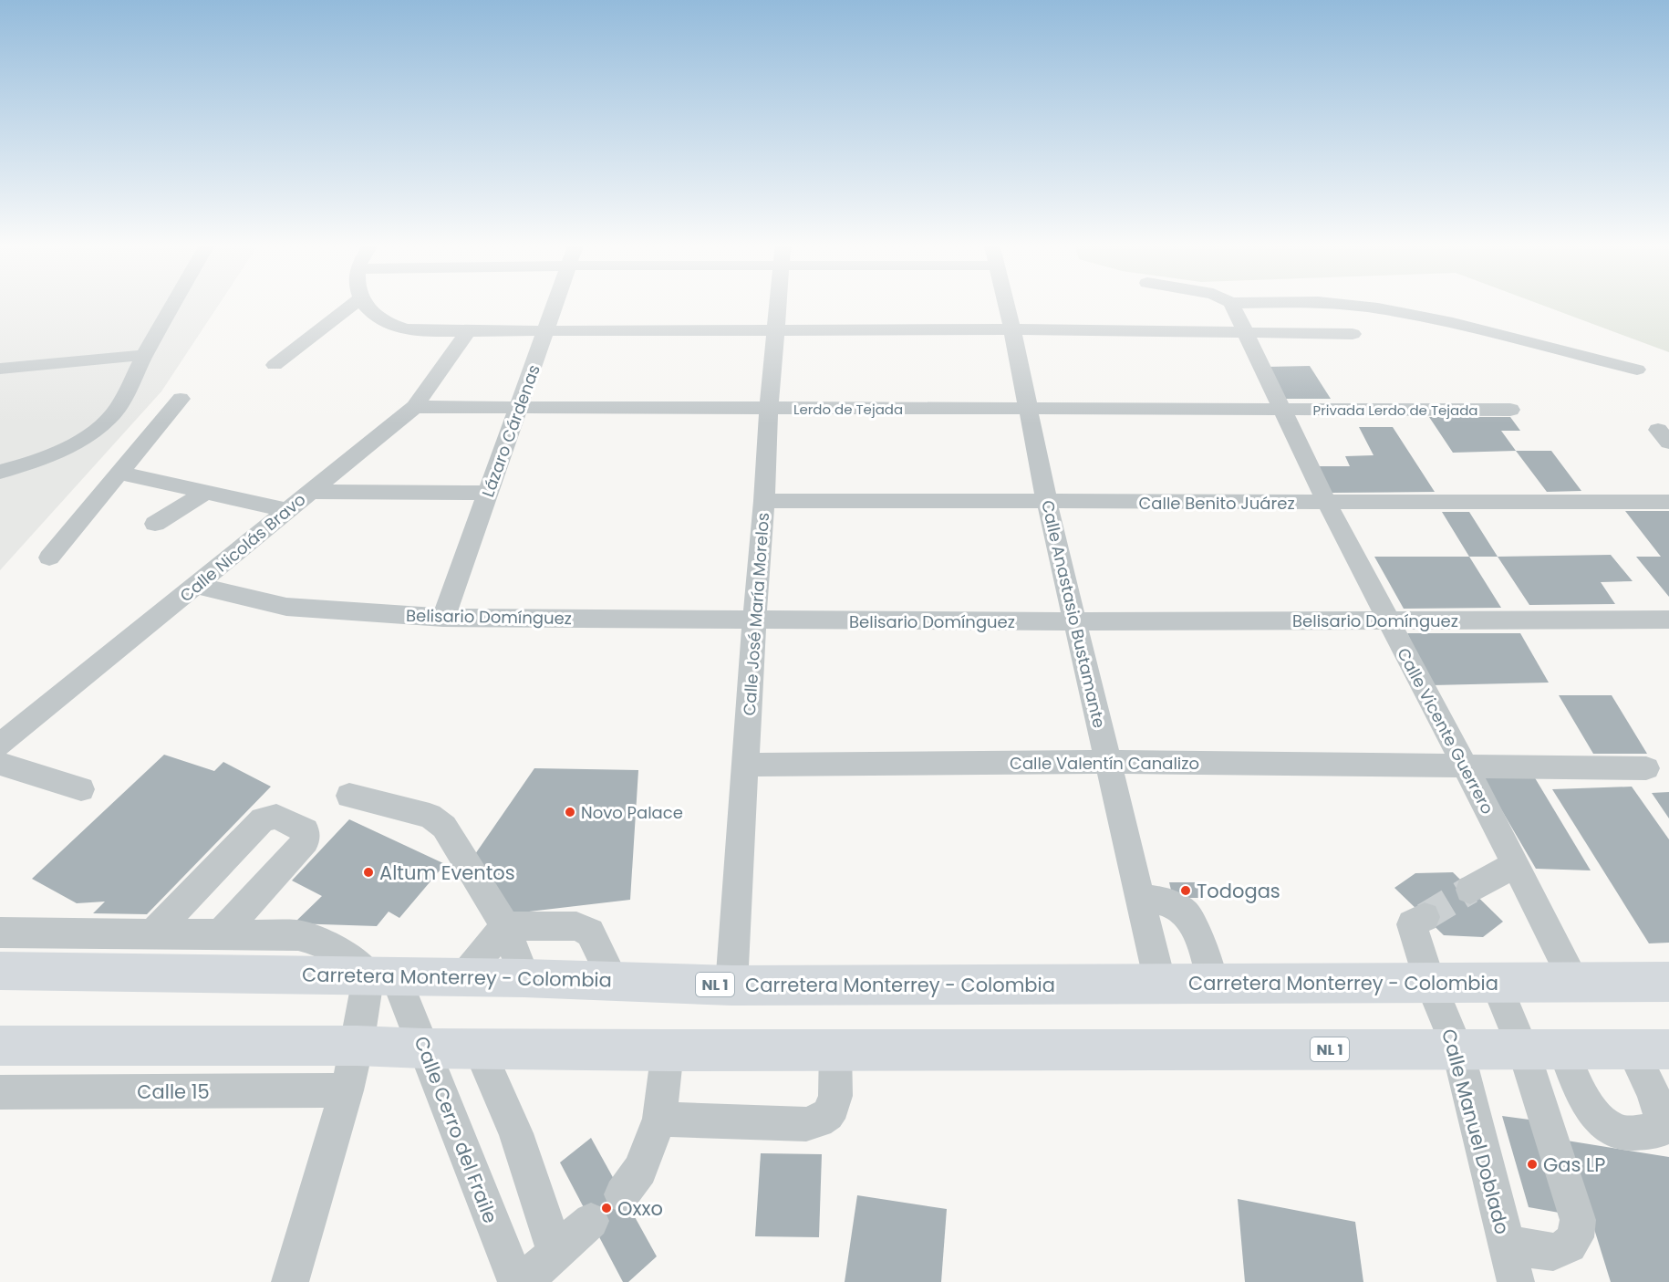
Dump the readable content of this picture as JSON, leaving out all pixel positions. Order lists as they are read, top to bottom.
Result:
{
  "streets": {
    "main road": ["Carretera Monterrey - Colombia", "NL 1"],
    "street": [
      "Lerdo de Tejada",
      "Privada Lerdo de Tejada",
      "Lázaro Cárdenas",
      "Calle Benito Juárez",
      "Calle Nicolás Bravo",
      "Calle José María Morelos",
      "Calle Anastasio Bustamante",
      "Belisario Domínguez",
      "Calle Vicente Guerrero",
      "Calle Valentín Canalizo",
      "Calle 15",
      "Calle Cerro del Fraile",
      "Calle Manuel Doblado"
    ]
  },
  "crossings": [
    ["Lerdo de Tejada", "Privada Lerdo de Tejada"],
    ["Lerdo de Tejada", "Lázaro Cárdenas"],
    ["Lerdo de Tejada", "Calle Nicolás Bravo"],
    ["Lerdo de Tejada", "Calle José María Morelos"],
    ["Lerdo de Tejada", "Calle Anastasio Bustamante"],
    ["Lerdo de Tejada", "Calle Vicente Guerrero"],
    ["Privada Lerdo de Tejada", "Calle Vicente Guerrero"],
    ["Lázaro Cárdenas", "Belisario Domínguez"],
    ["Calle Benito Juárez", "Calle José María Morelos"],
    ["Calle Benito Juárez", "Calle Anastasio Bustamante"],
    ["Calle Benito Juárez", "Calle Vicente Guerrero"],
    ["Calle Nicolás Bravo", "Belisario Domínguez"],
    ["Calle José María Morelos", "Belisario Domínguez"],
    ["Calle José María Morelos", "Calle Valentín Canalizo"],
    ["Calle José María Morelos", "Carretera Monterrey - Colombia"],
    ["Calle Anastasio Bustamante", "Belisario Domínguez"],
    ["Calle Anastasio Bustamante", "Calle Valentín Canalizo"],
    ["Calle Anastasio Bustamante", "Carretera Monterrey - Colombia"],
    ["Belisario Domínguez", "Calle Vicente Guerrero"],
    ["Calle Vicente Guerrero", "Calle Valentín Canalizo"],
    ["Calle Vicente Guerrero", "Carretera Monterrey - Colombia"],
    ["Carretera Monterrey - Colombia", "Calle Cerro del Fraile"],
    ["Carretera Monterrey - Colombia", "Calle Manuel Doblado"],
    ["NL 1", "Calle Cerro del Fraile"],
    ["NL 1", "Calle Manuel Doblado"]
  ],
  "places": [
    "Novo Palace",
    "Altum Eventos",
    "Todogas",
    "Gas LP",
    "Oxxo"
  ]
}
